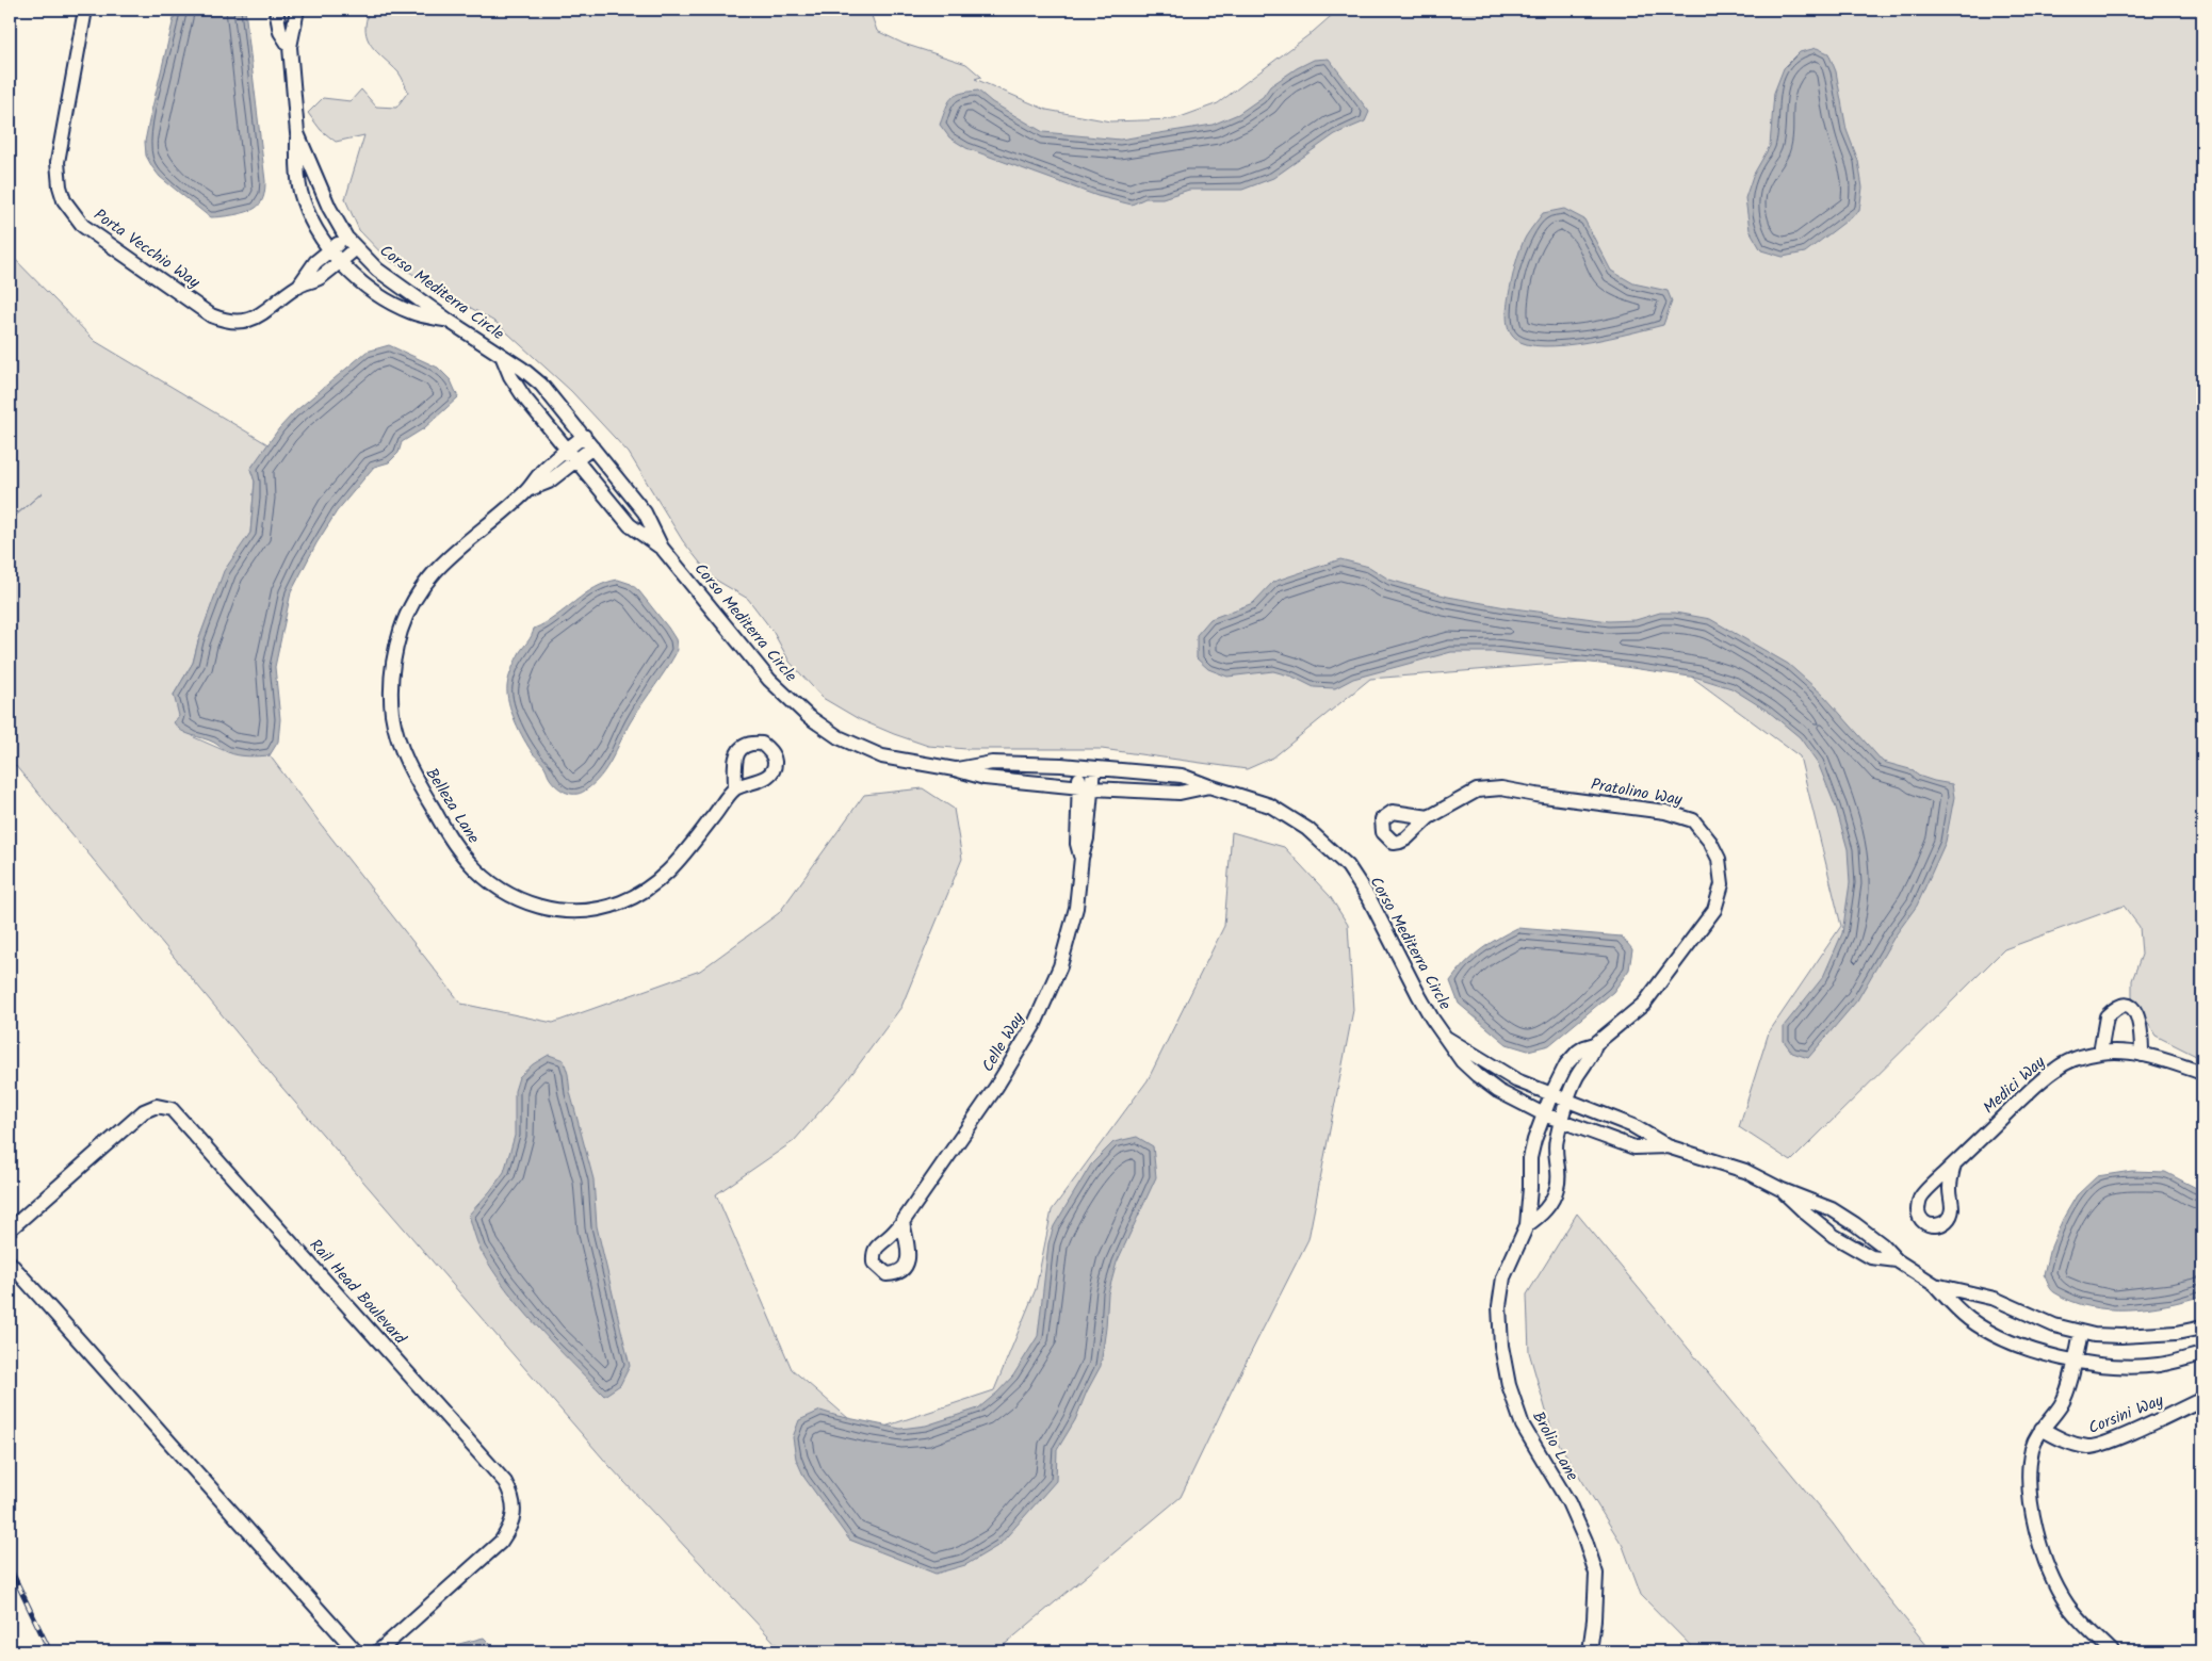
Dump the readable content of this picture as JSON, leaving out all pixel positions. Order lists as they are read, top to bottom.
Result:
{
  "streets": {
    "street": [
      "Porta Vecchio Way",
      "Corso Mediterra Circle",
      "Pratolino Way",
      "Belleza Lane",
      "Celle Way",
      "Medici Way",
      "Rail Head Boulevard",
      "Corsini Way",
      "Brolio Lane"
    ]
  },
  "crossings": [
    ["Porta Vecchio Way", "Corso Mediterra Circle"],
    ["Corso Mediterra Circle", "Pratolino Way"],
    ["Corso Mediterra Circle", "Belleza Lane"],
    ["Corso Mediterra Circle", "Celle Way"],
    ["Corso Mediterra Circle", "Brolio Lane"],
    ["Pratolino Way", "Brolio Lane"]
  ]
}
